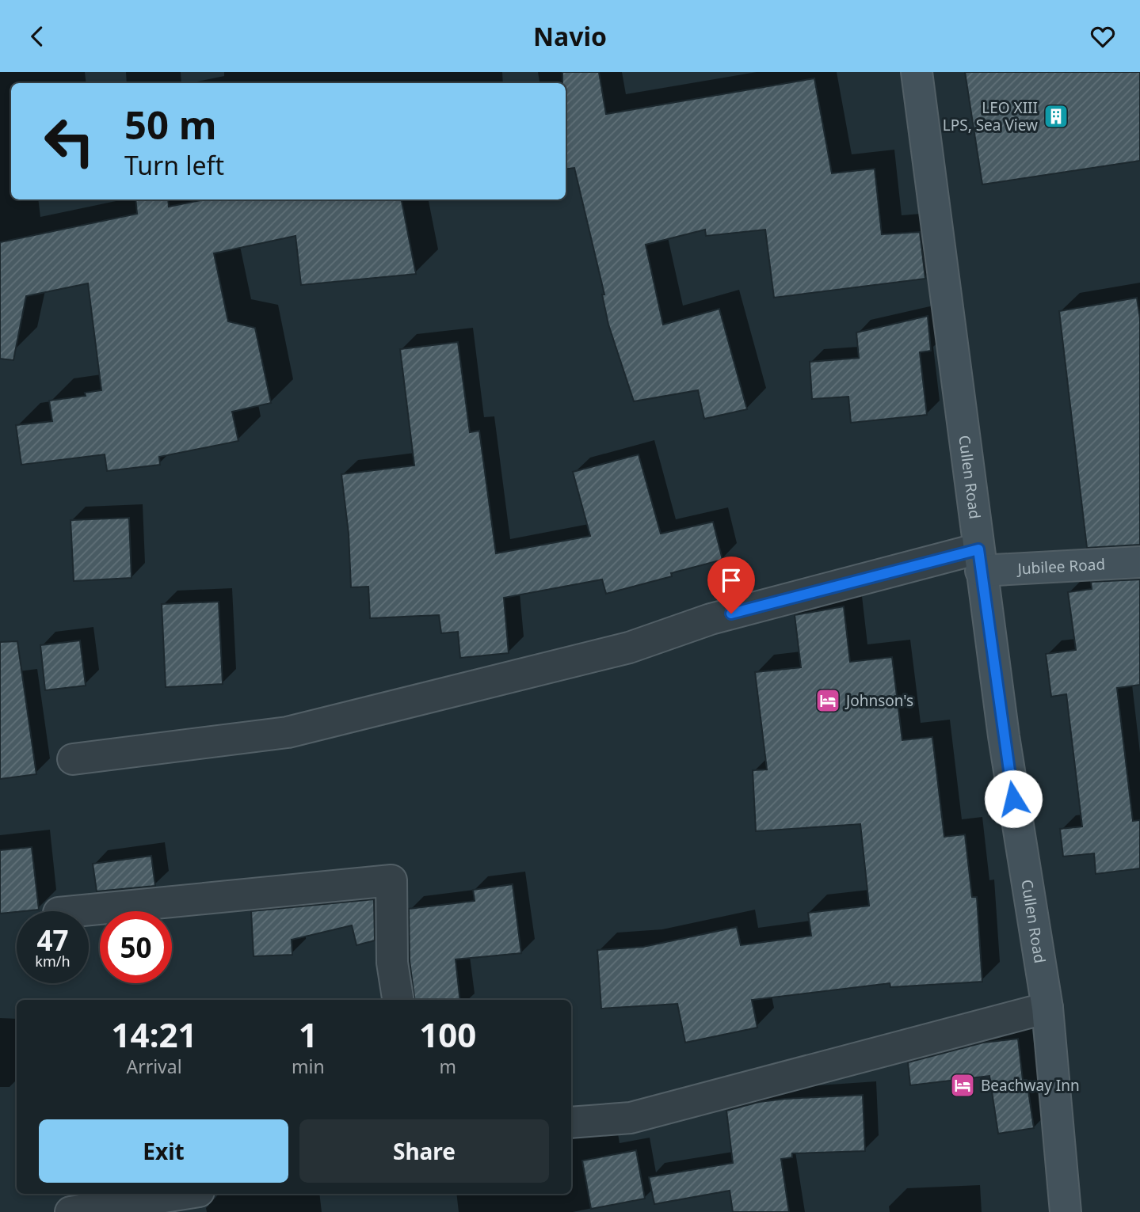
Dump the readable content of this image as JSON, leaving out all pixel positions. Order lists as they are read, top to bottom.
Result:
{
  "streets": {
    "main road": ["Cullen Road", "Jubilee Road"]
  },
  "crossings": [
    ["Cullen Road", "Jubilee Road"]
  ],
  "places": {
    "building": ["LEO XIII LPS, Sea View"],
    "hotel": ["Johnson's", "Beachway Inn"]
  },
  "page": {
    "header": "Navio",
    "turn": ["50 m", "Turn left"],
    "speed": "47 km/h",
    "limit": "50",
    "eta": [
      "14:21",
      "Arrival",
      "1",
      "min",
      "100",
      "m"
    ],
    "buttons": ["Exit", "Share"]
  }
}
